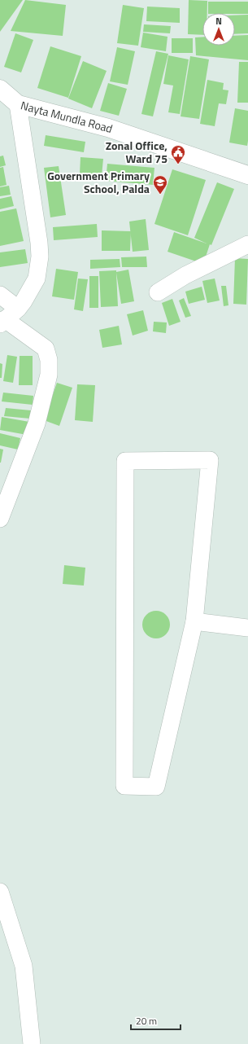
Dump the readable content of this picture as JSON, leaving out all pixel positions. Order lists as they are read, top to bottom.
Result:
{
  "streets": {
    "main road": ["Nayta Mundla Road"]
  },
  "places": {
    "public building": ["Zonal Office, Ward 75"],
    "school or university": ["Government Primary School, Palda"]
  },
  "scale_bar": "20 m",
  "north": "top"
}
